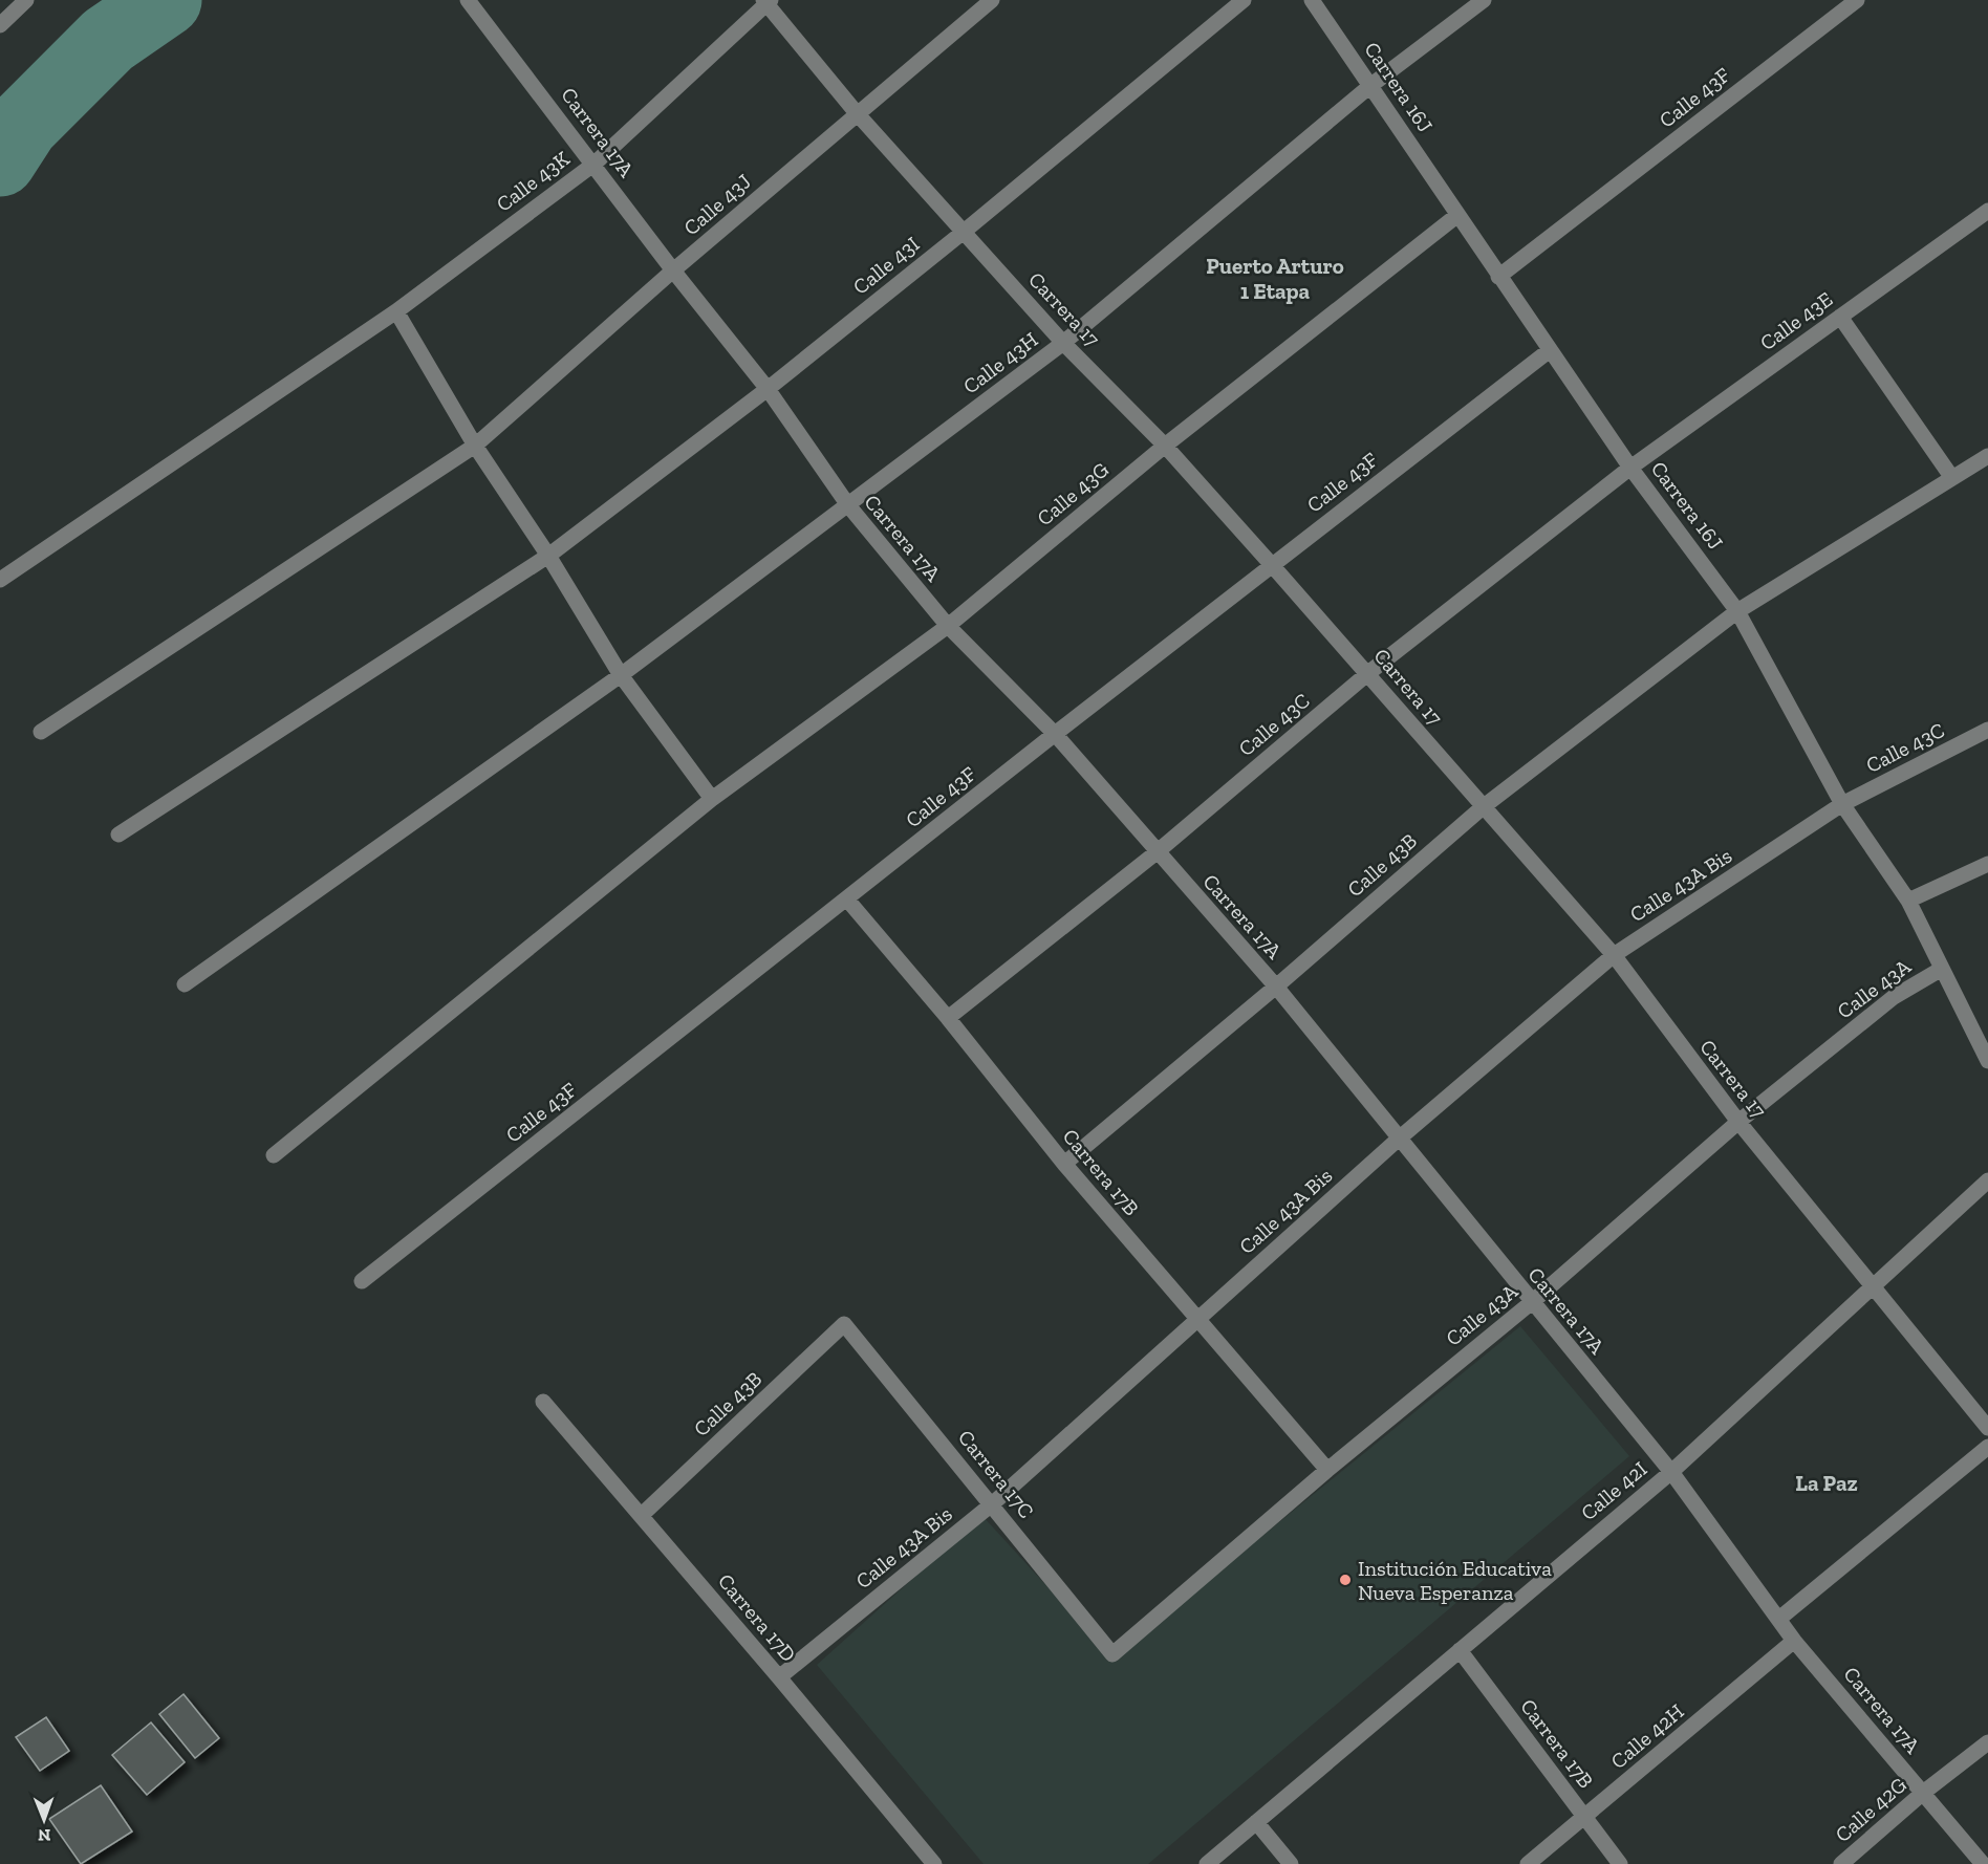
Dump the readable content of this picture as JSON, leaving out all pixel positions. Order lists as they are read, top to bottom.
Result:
{
  "streets": {
    "street": [
      "Carrera 16J",
      "Calle 43F",
      "Carrera 17A",
      "Calle 43K",
      "Calle 43J",
      "Calle 43I",
      "Carrera 17",
      "Calle 43E",
      "Calle 43H",
      "Calle 43G",
      "Calle 43C",
      "Calle 43B",
      "Calle 43A Bis",
      "Calle 43A",
      "Carrera 17B",
      "Carrera 17C",
      "Calle 42I",
      "Carrera 17D",
      "Calle 42H",
      "Calle 42G"
    ]
  },
  "crossings": [
    ["Carrera 16J", "Calle 43F"],
    ["Carrera 16J", "Calle 43E"],
    ["Carrera 16J", "Calle 43H"],
    ["Carrera 16J", "Calle 43G"],
    ["Carrera 16J", "Calle 43C"],
    ["Carrera 16J", "Calle 43B"],
    ["Carrera 16J", "Calle 43A Bis"],
    ["Carrera 16J", "Calle 43A"],
    ["Calle 43F", "Carrera 17A"],
    ["Calle 43F", "Carrera 17"],
    ["Calle 43F", "Carrera 17B"],
    ["Carrera 17A", "Calle 43K"],
    ["Carrera 17A", "Calle 43J"],
    ["Carrera 17A", "Calle 43I"],
    ["Carrera 17A", "Calle 43H"],
    ["Carrera 17A", "Calle 43G"],
    ["Carrera 17A", "Calle 43C"],
    ["Carrera 17A", "Calle 43B"],
    ["Carrera 17A", "Calle 43A Bis"],
    ["Carrera 17A", "Calle 43A"],
    ["Carrera 17A", "Calle 42I"],
    ["Carrera 17A", "Calle 42H"],
    ["Carrera 17A", "Calle 42G"],
    ["Calle 43K", "Carrera 17"],
    ["Calle 43J", "Carrera 17"],
    ["Calle 43I", "Carrera 17"],
    ["Carrera 17", "Calle 43H"],
    ["Carrera 17", "Calle 43G"],
    ["Carrera 17", "Calle 43C"],
    ["Carrera 17", "Calle 43B"],
    ["Carrera 17", "Calle 43A Bis"],
    ["Carrera 17", "Calle 43A"],
    ["Carrera 17", "Calle 42I"],
    ["Calle 43E", "Calle 43C"],
    ["Calle 43C", "Calle 43A Bis"],
    ["Calle 43C", "Carrera 17B"],
    ["Calle 43B", "Carrera 17B"],
    ["Calle 43B", "Carrera 17C"],
    ["Calle 43B", "Carrera 17D"],
    ["Calle 43A Bis", "Carrera 17B"],
    ["Calle 43A Bis", "Carrera 17C"],
    ["Calle 43A Bis", "Carrera 17D"],
    ["Calle 43A", "Carrera 17B"],
    ["Calle 43A", "Carrera 17C"],
    ["Carrera 17B", "Calle 42I"],
    ["Carrera 17B", "Calle 42H"]
  ],
  "districts": ["Puerto Arturo 1 Etapa", "La Paz"],
  "places": ["Institución Educativa Nueva Esperanza"],
  "north": "bottom"
}
